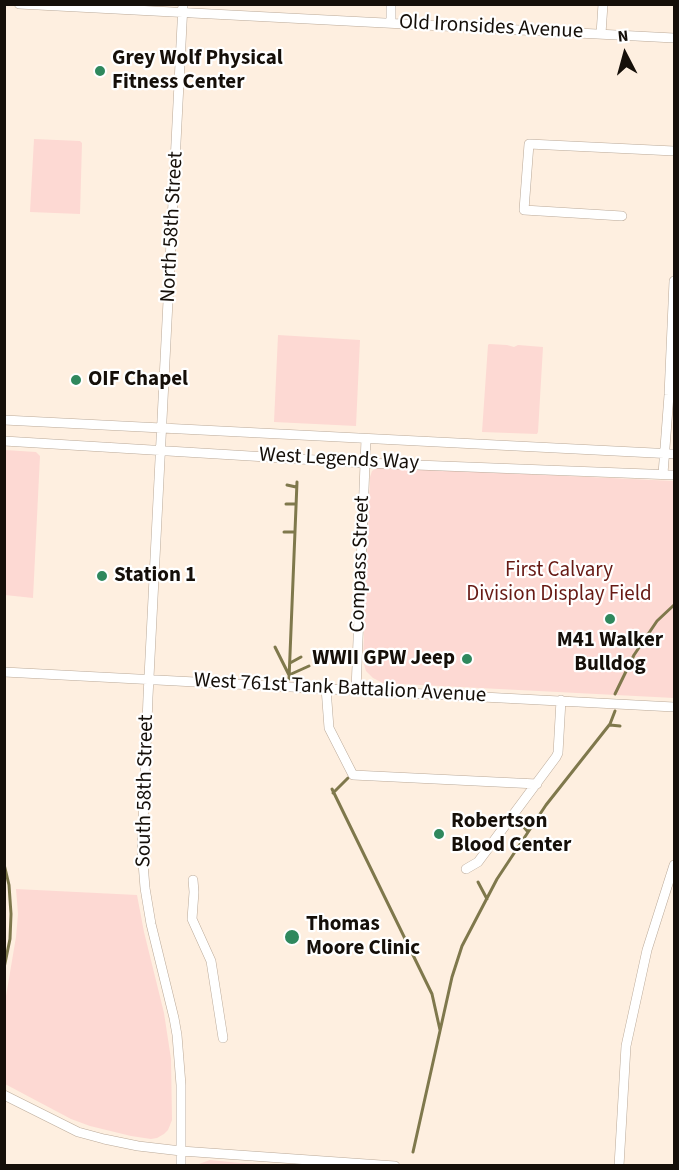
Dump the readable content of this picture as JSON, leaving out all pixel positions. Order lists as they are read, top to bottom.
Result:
{
  "streets": {
    "street": [
      "Old Ironsides Avenue",
      "North 58th Street",
      "West Legends Way",
      "Compass Street",
      "West 761st Tank Battalion Avenue",
      "South 58th Street"
    ]
  },
  "crossings": [
    ["Old Ironsides Avenue", "North 58th Street"],
    ["North 58th Street", "West Legends Way"],
    ["North 58th Street", "South 58th Street"],
    ["West Legends Way", "Compass Street"],
    ["West Legends Way", "South 58th Street"],
    ["Compass Street", "West 761st Tank Battalion Avenue"],
    ["West 761st Tank Battalion Avenue", "South 58th Street"]
  ],
  "parks": ["First Calvary Division Display Field"],
  "places": [
    "Grey Wolf Physical Fitness Center",
    "OIF Chapel",
    "Station 1",
    "M41 Walker Bulldog",
    "WWII GPW Jeep",
    "Robertson Blood Center",
    "Thomas Moore Clinic"
  ],
  "north": "top"
}
